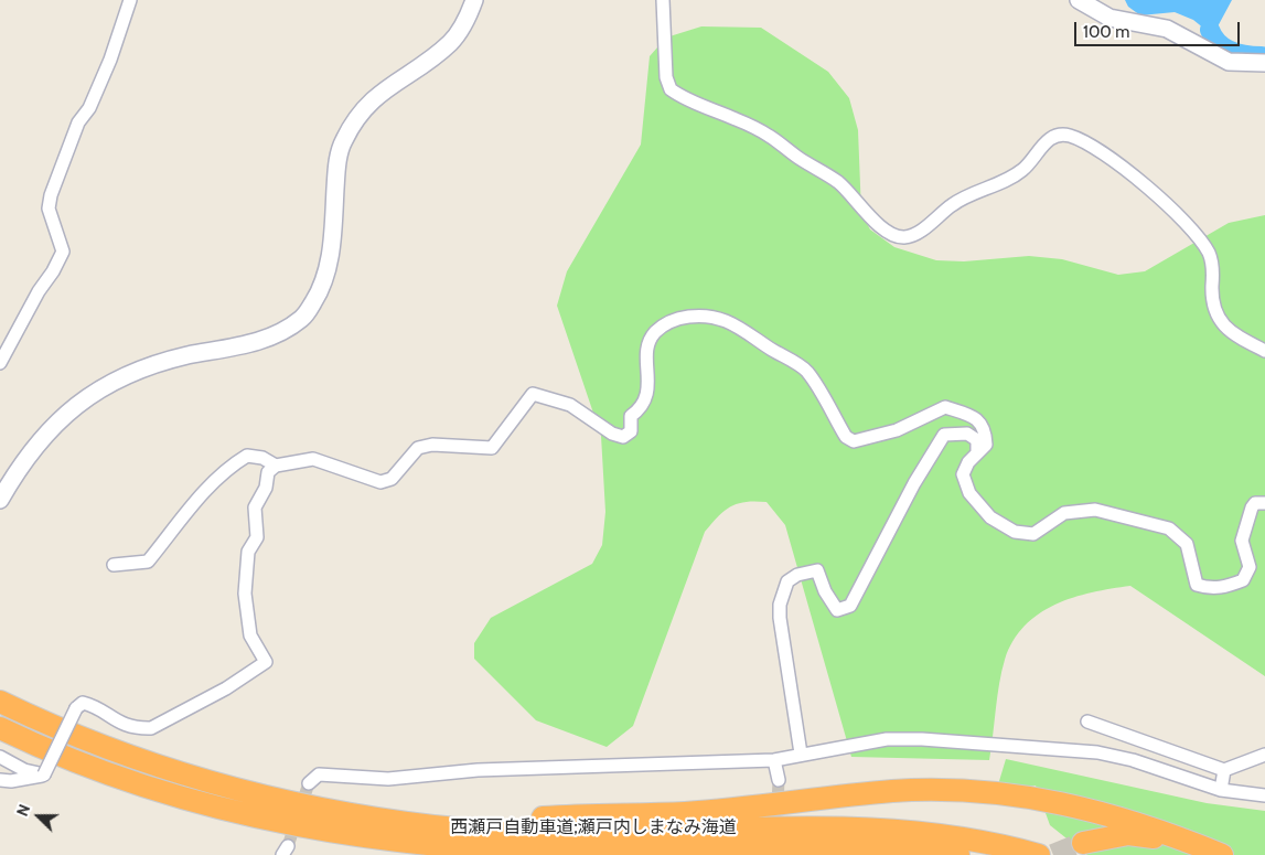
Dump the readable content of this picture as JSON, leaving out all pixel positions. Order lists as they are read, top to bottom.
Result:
{
  "streets": {
    "highway": ["西瀬戸自動車道;瀬戸内しまなみ海道"]
  },
  "scale_bar": "100 m",
  "north": "left"
}
